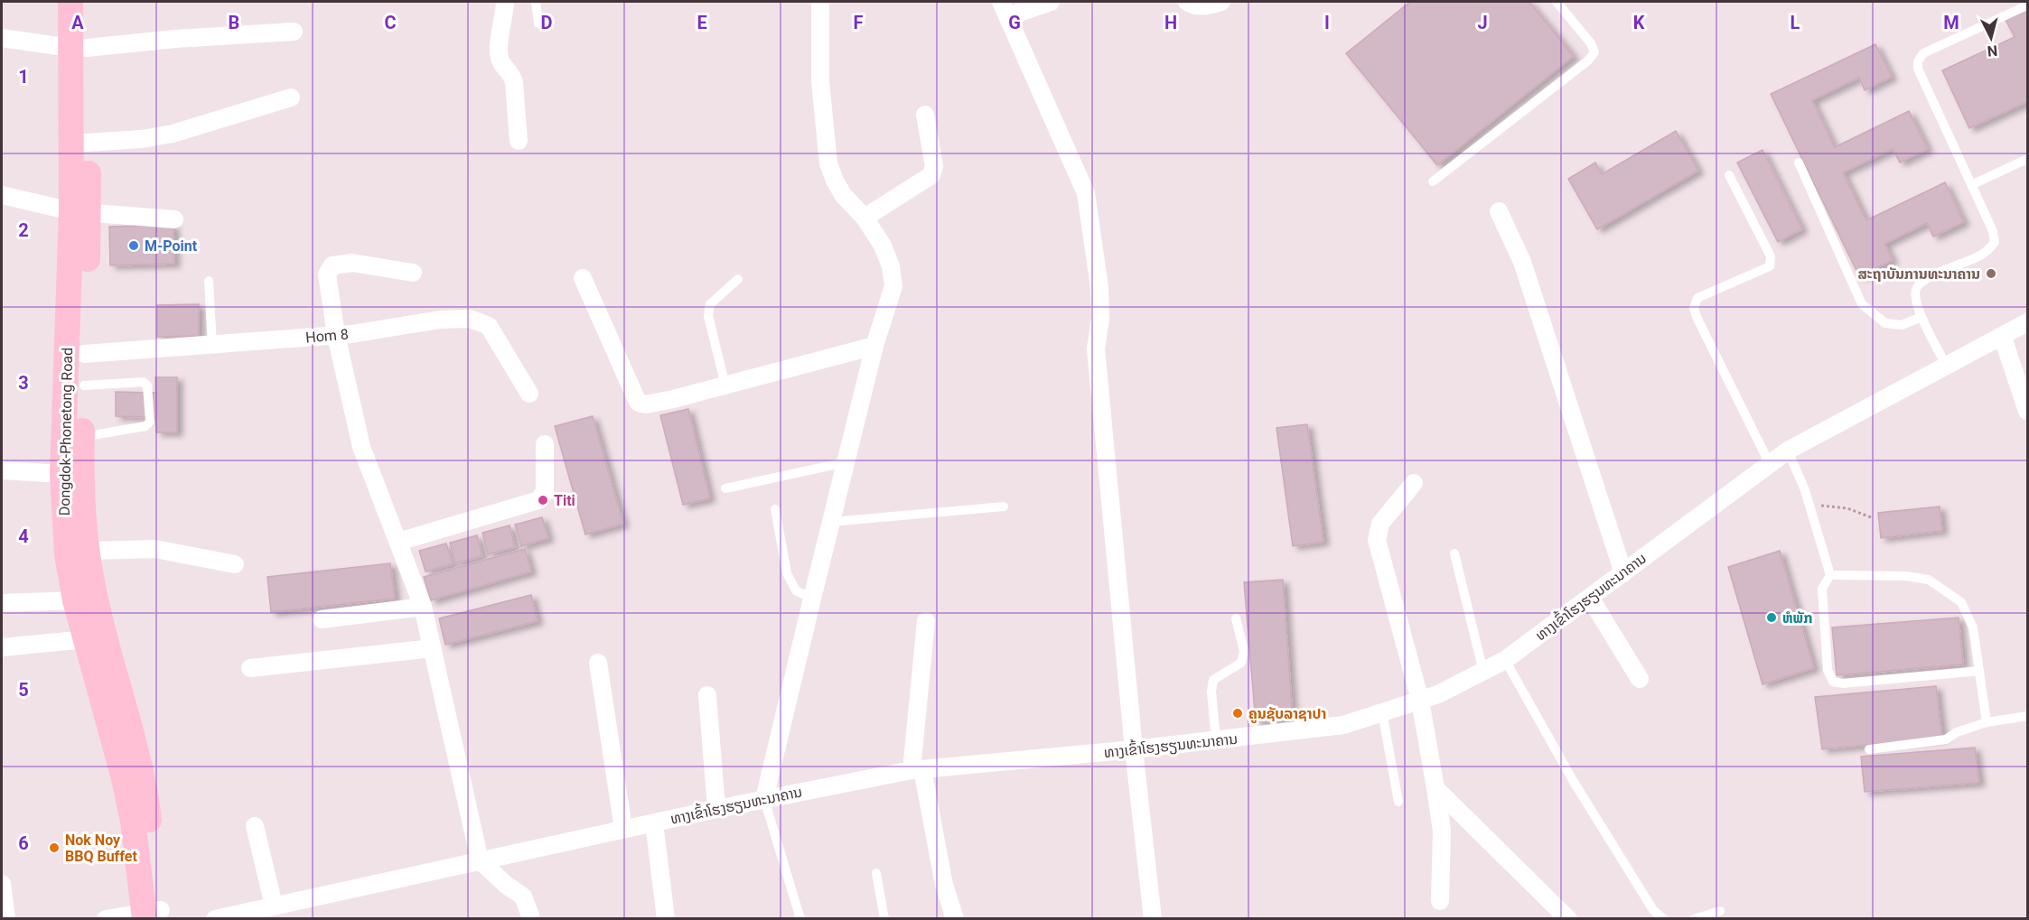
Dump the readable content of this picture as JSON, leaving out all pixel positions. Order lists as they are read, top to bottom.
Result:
{
  "streets": {
    "main road": ["Dongdok-Phonetong Road"],
    "street": ["Hom 8", "ທາງເຂົ້າໂຮງຮຽນທະນາຄານ"]
  },
  "crossings": [
    ["Hom 8", "Dongdok-Phonetong Road"]
  ],
  "places": [
    "M-Point",
    "ສະຖາບັນການທະນາຄານ",
    "Titi",
    "ຫໍພັກ",
    "ຄູນຊັບລາຊາປາ",
    "Nok Noy BBQ Buffet"
  ],
  "north": "bottom",
  "grid": {
    "columns": [
      "A",
      "B",
      "C",
      "D",
      "E",
      "F",
      "G",
      "H",
      "I",
      "J",
      "K",
      "L",
      "M"
    ],
    "rows": [
      "1",
      "2",
      "3",
      "4",
      "5",
      "6"
    ]
  }
}
